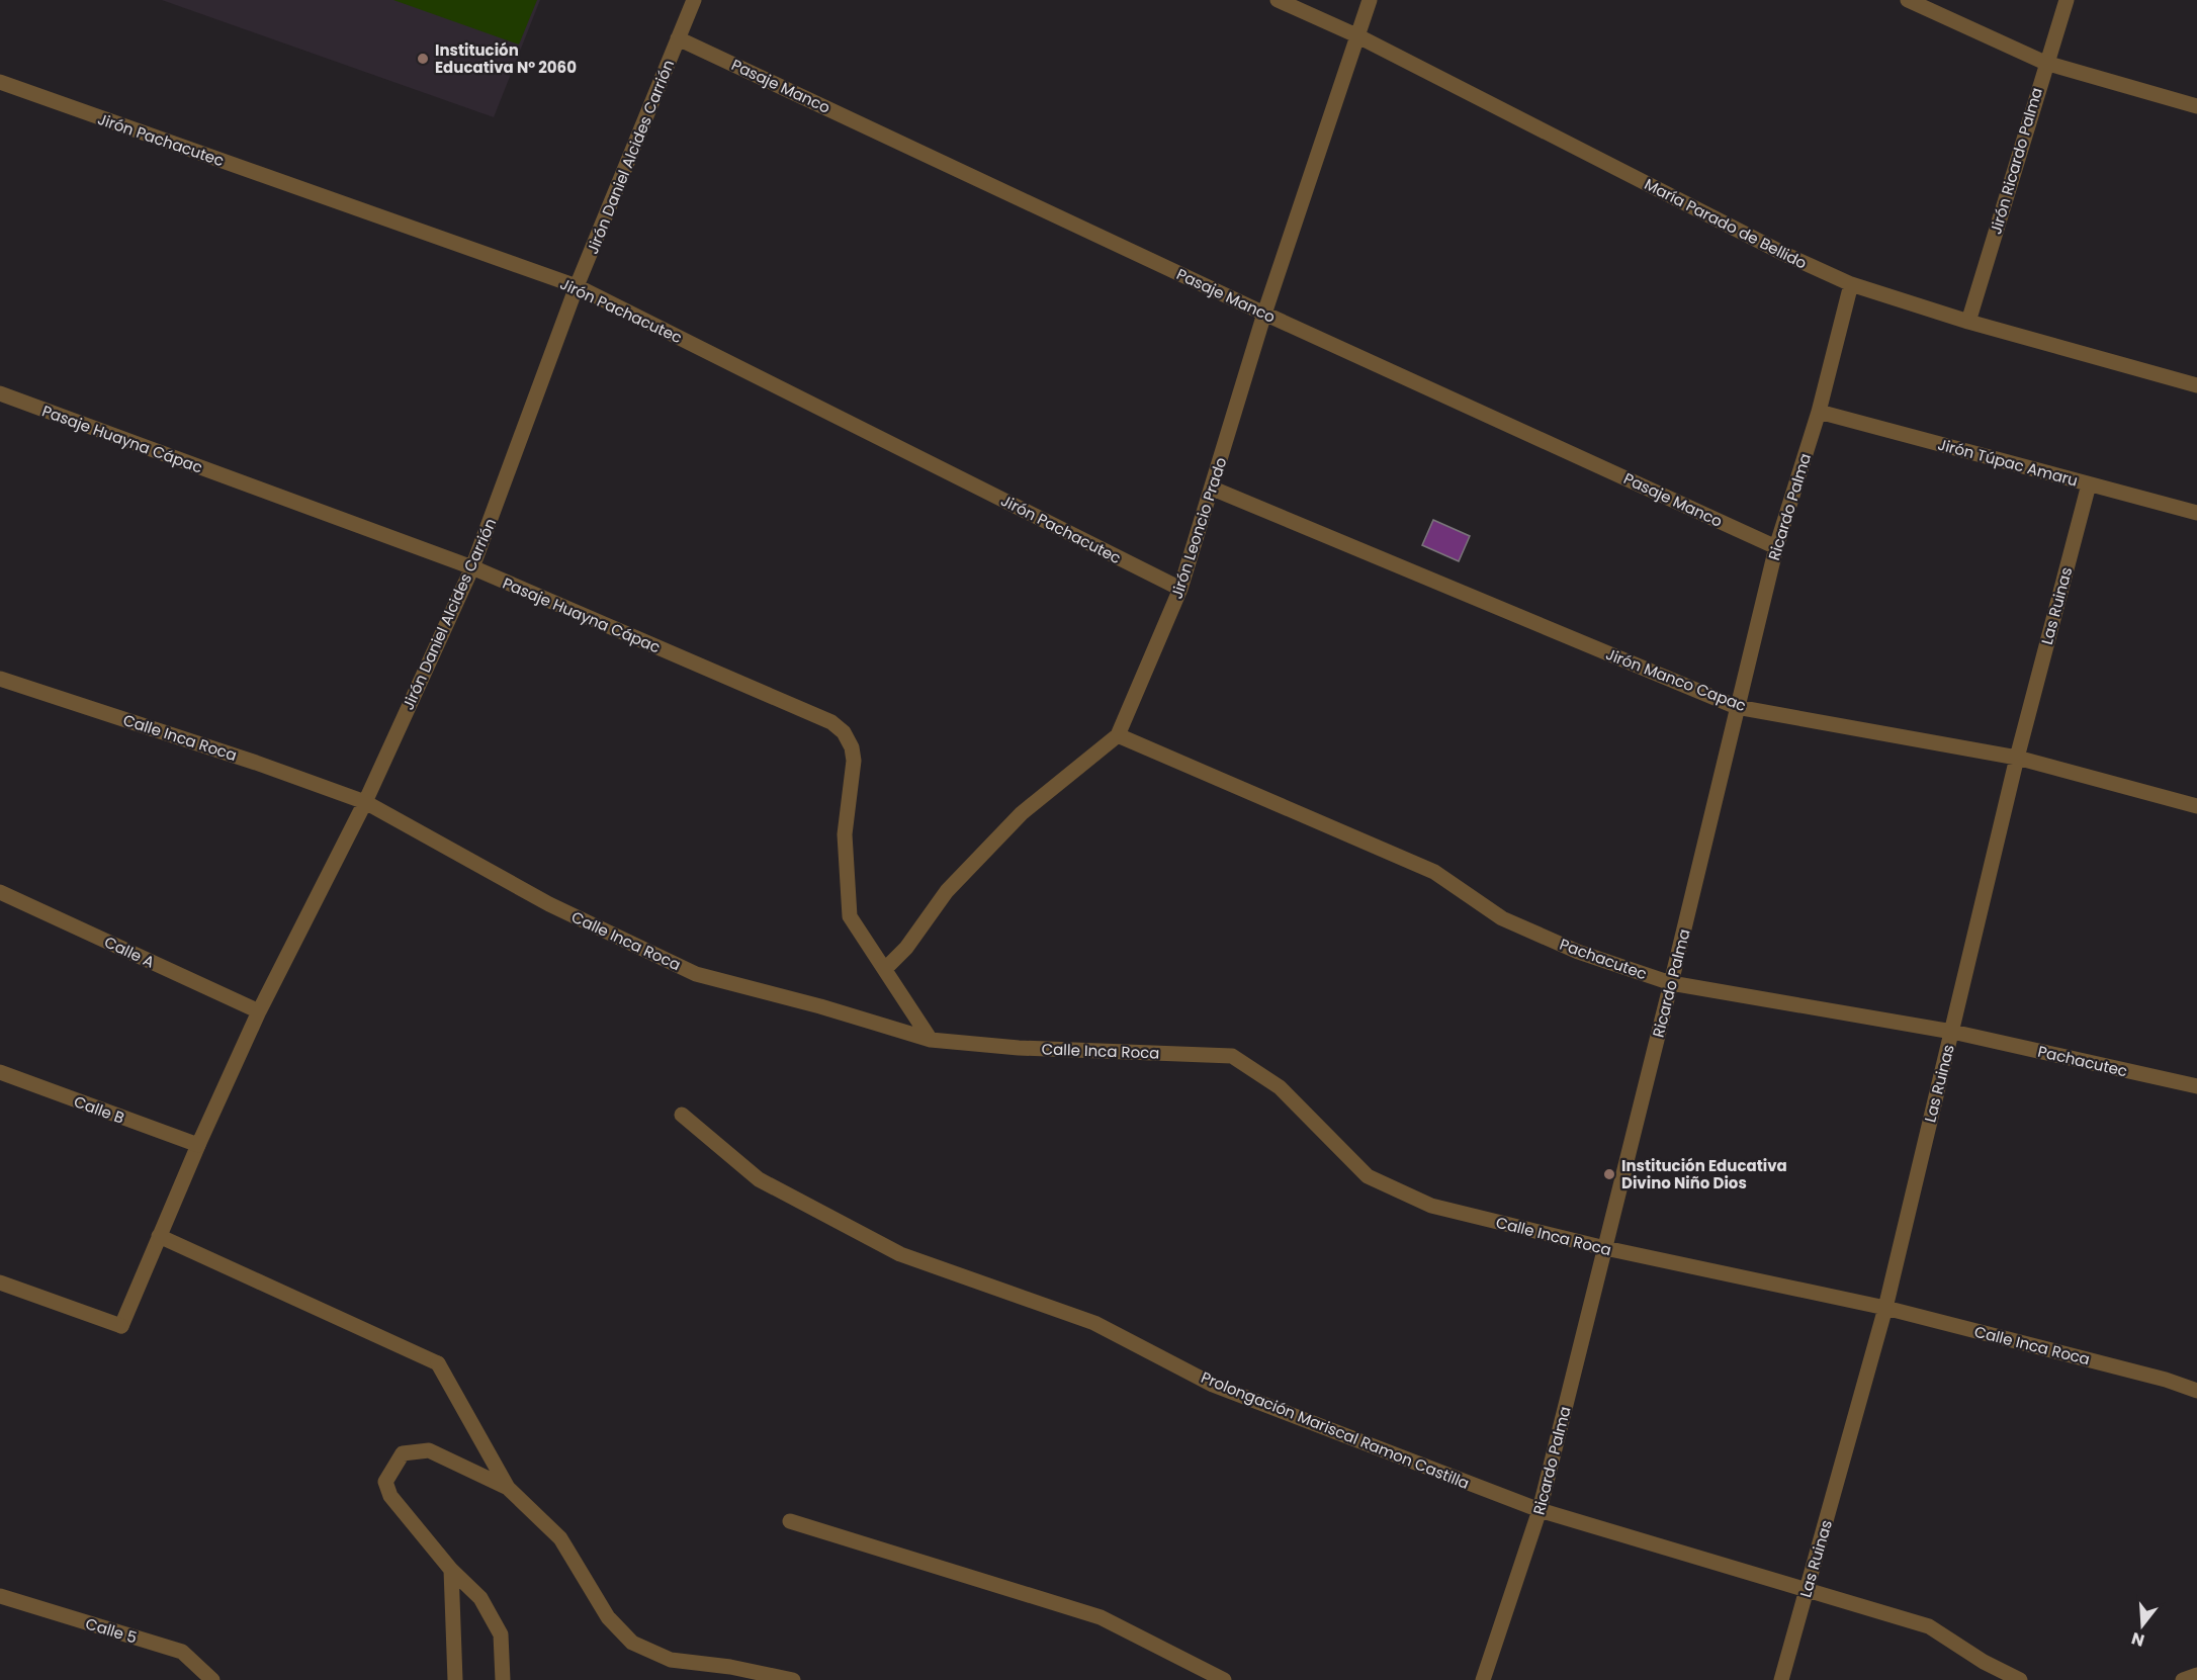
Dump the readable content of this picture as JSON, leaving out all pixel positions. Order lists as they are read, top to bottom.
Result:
{
  "streets": {
    "street": [
      "Pasaje Manco",
      "Jirón Pachacutec",
      "Jirón Daniel Alcides Carrión",
      "Jirón Ricardo Palma",
      "María Parado de Bellido",
      "Pasaje Huayna Cápac",
      "Jirón Túpac Amaru",
      "Ricardo Palma",
      "Jirón Leoncio Prado",
      "Las Ruinas",
      "Jirón Manco Capac",
      "Calle Inca Roca",
      "Calle A",
      "Pachacutec",
      "Calle B",
      "Prolongación Mariscal Ramon Castilla",
      "Calle 5"
    ]
  },
  "crossings": [
    ["Pasaje Manco", "Jirón Daniel Alcides Carrión"],
    ["Pasaje Manco", "Ricardo Palma"],
    ["Pasaje Manco", "Jirón Leoncio Prado"],
    ["Jirón Pachacutec", "Jirón Daniel Alcides Carrión"],
    ["Jirón Pachacutec", "Jirón Leoncio Prado"],
    ["Jirón Daniel Alcides Carrión", "Pasaje Huayna Cápac"],
    ["Jirón Daniel Alcides Carrión", "Calle Inca Roca"],
    ["Jirón Daniel Alcides Carrión", "Calle A"],
    ["Jirón Daniel Alcides Carrión", "Calle B"],
    ["Jirón Ricardo Palma", "María Parado de Bellido"],
    ["María Parado de Bellido", "Ricardo Palma"],
    ["María Parado de Bellido", "Jirón Leoncio Prado"],
    ["Pasaje Huayna Cápac", "Jirón Leoncio Prado"],
    ["Pasaje Huayna Cápac", "Calle Inca Roca"],
    ["Jirón Túpac Amaru", "Ricardo Palma"],
    ["Jirón Túpac Amaru", "Las Ruinas"],
    ["Ricardo Palma", "Jirón Manco Capac"],
    ["Ricardo Palma", "Calle Inca Roca"],
    ["Ricardo Palma", "Pachacutec"],
    ["Ricardo Palma", "Prolongación Mariscal Ramon Castilla"],
    ["Jirón Leoncio Prado", "Jirón Manco Capac"],
    ["Jirón Leoncio Prado", "Pachacutec"],
    ["Las Ruinas", "Jirón Manco Capac"],
    ["Las Ruinas", "Calle Inca Roca"],
    ["Las Ruinas", "Pachacutec"],
    ["Las Ruinas", "Prolongación Mariscal Ramon Castilla"]
  ],
  "places": ["Institución Educativa Nº 2060", "Institución Educativa Divino Niño Dios"],
  "north": "bottom"
}
